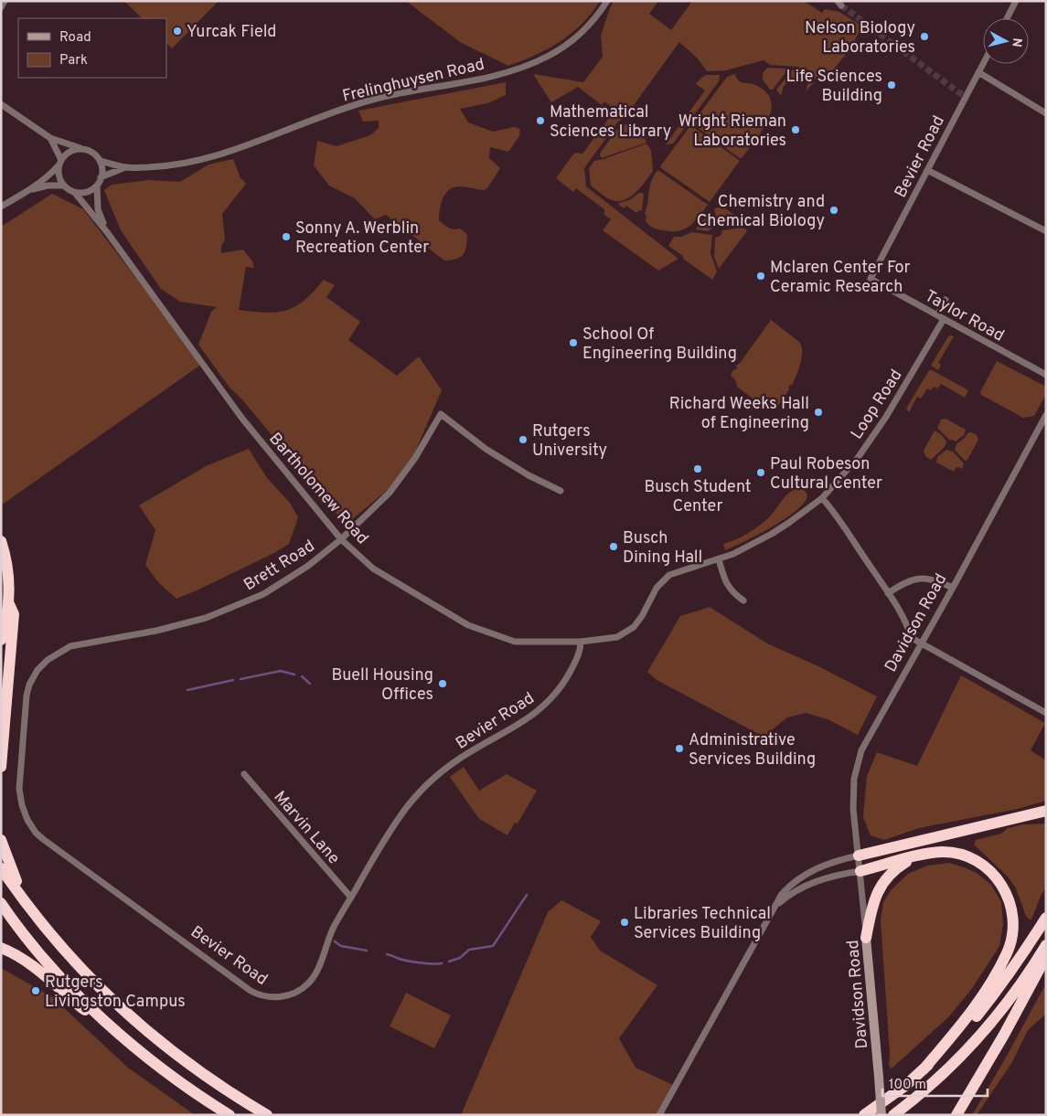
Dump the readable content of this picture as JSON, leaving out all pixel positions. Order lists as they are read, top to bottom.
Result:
{
  "streets": {
    "main road": ["Davidson Road"],
    "street": [
      "Frelinghuysen Road",
      "Bevier Road",
      "Taylor Road",
      "Loop Road",
      "Bartholomew Road",
      "Brett Road",
      "Marvin Lane"
    ]
  },
  "crossings": [
    ["Frelinghuysen Road", "Bartholomew Road"],
    ["Bevier Road", "Taylor Road"],
    ["Bevier Road", "Bartholomew Road"],
    ["Bevier Road", "Brett Road"],
    ["Bevier Road", "Marvin Lane"],
    ["Taylor Road", "Loop Road"],
    ["Loop Road", "Bartholomew Road"],
    ["Bartholomew Road", "Brett Road"]
  ],
  "places": [
    "Yurcak Field",
    "Nelson Biology Laboratories",
    "Life Sciences Building",
    "Mathematical Sciences Library",
    "Wright Rieman Laboratories",
    "Chemistry and Chemical Biology",
    "Sonny A. Werblin Recreation Center",
    "Mclaren Center For Ceramic Research",
    "School Of Engineering Building",
    "Richard Weeks Hall of Engineering",
    "Rutgers University",
    "Busch Student Center",
    "Paul Robeson Cultural Center",
    "Busch Dining Hall",
    "Buell Housing Offices",
    "Administrative Services Building",
    "Libraries Technical Services Building",
    "Rutgers Livingston Campus"
  ],
  "legend": ["Road", "Park"],
  "scale_bar": "100 m",
  "north": "right"
}
